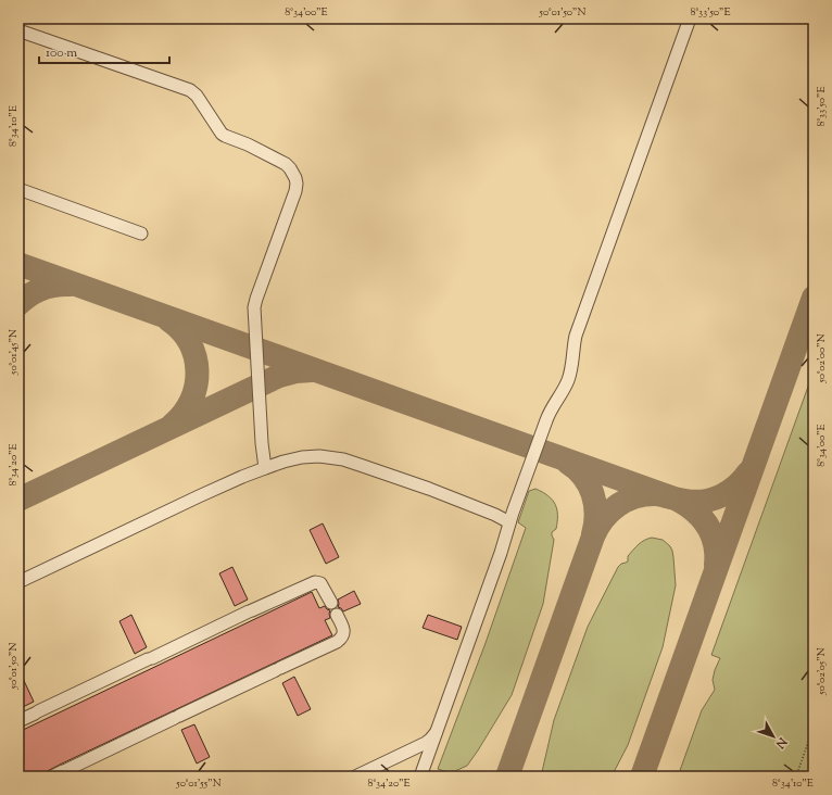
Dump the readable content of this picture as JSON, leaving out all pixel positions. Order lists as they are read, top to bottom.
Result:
{
  "scale_bar": "100 m",
  "north": "bottom right",
  "coordinates": [
    "8°34'00\"E",
    "50°01'50\"N",
    "8°33'50\"E",
    "8°34'10\"E",
    "50°01'45\"N",
    "50°02'00\"N",
    "8°34'20\"E",
    "50°02'05\"N",
    "50°01'55\"N"
  ]
}
